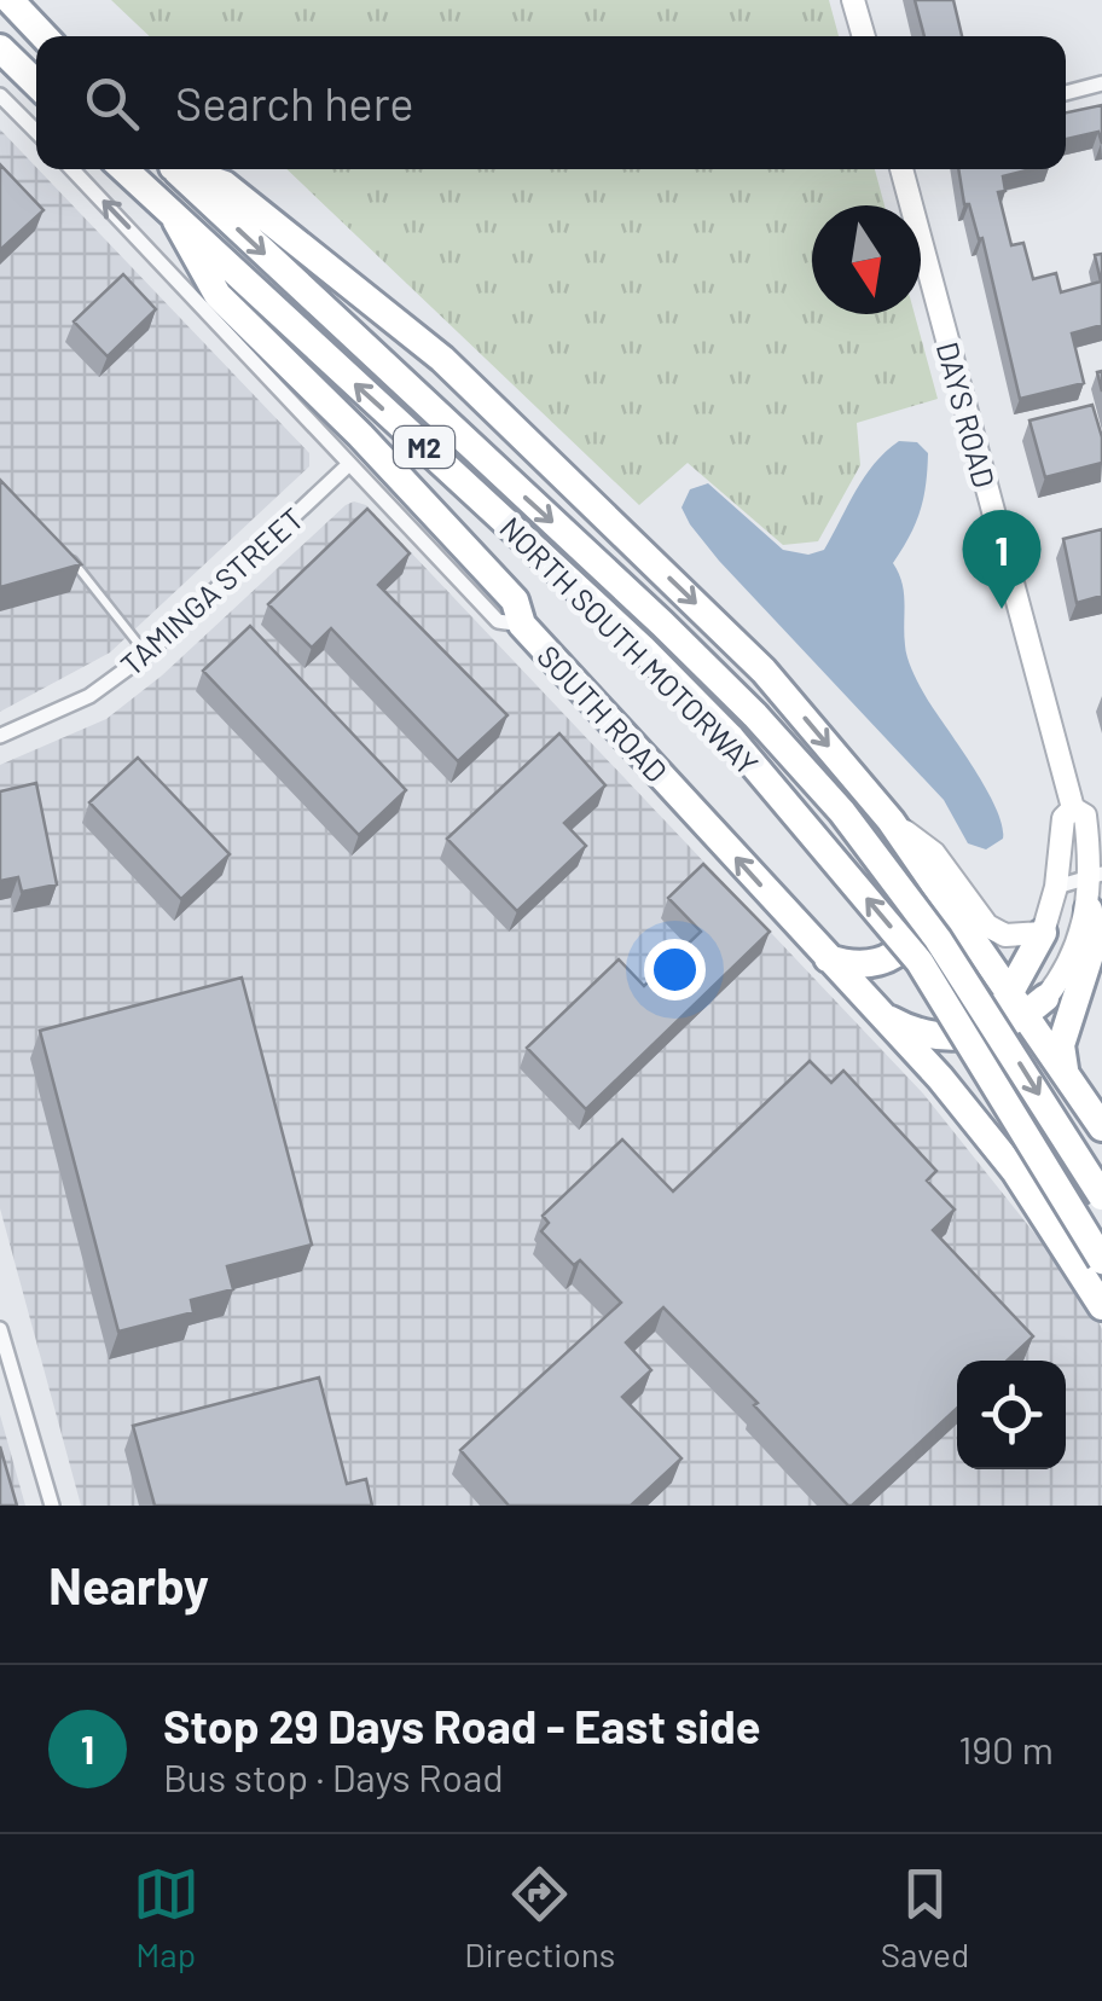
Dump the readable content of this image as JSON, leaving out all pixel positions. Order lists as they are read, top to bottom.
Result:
{
  "streets": {
    "highway": ["M2", "NORTH SOUTH MOTORWAY", "SOUTH ROAD"],
    "street": ["DAYS ROAD", "TAMINGA STREET"]
  },
  "crossings": [
    ["TAMINGA STREET", "SOUTH ROAD"]
  ],
  "one_way": ["SOUTH ROAD"],
  "north": "bottom",
  "page": {
    "search": "Search here",
    "pins": "1",
    "heading": "Nearby",
    "list": [
      {
        "mark": "1",
        "name": "Stop 29 Days Road - East side",
        "note": "Bus stop · Days Road",
        "value": "190 m"
      }
    ],
    "nav": ["Map", "Directions", "Saved"]
  }
}
